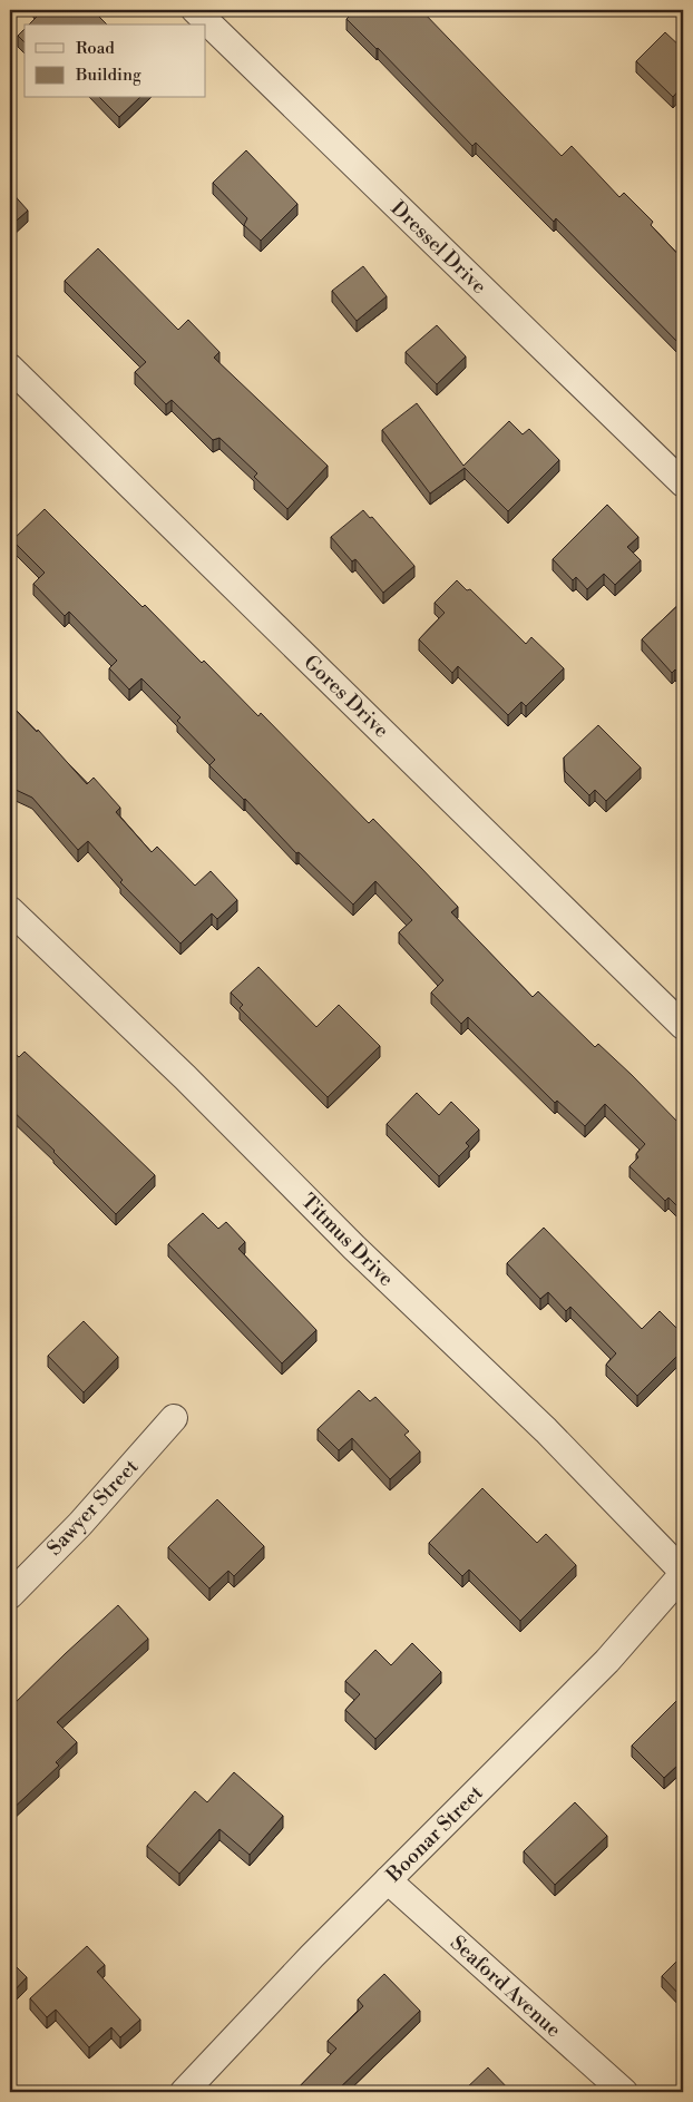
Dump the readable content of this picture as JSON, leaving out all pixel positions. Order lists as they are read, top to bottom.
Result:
{
  "streets": {
    "street": [
      "Dressel Drive",
      "Gores Drive",
      "Titmus Drive",
      "Sawyer Street",
      "Boonar Street",
      "Seaford Avenue"
    ]
  },
  "crossings": [
    ["Titmus Drive", "Boonar Street"],
    ["Boonar Street", "Seaford Avenue"]
  ],
  "legend": ["Road", "Building"]
}
